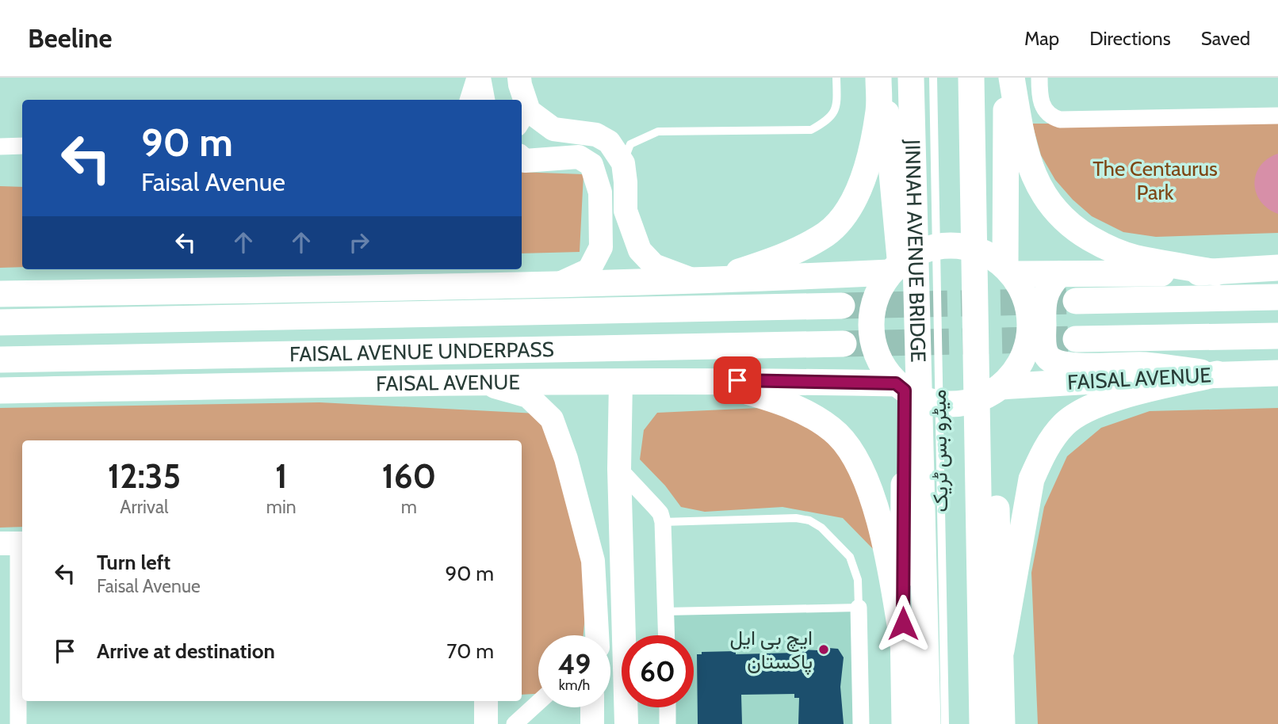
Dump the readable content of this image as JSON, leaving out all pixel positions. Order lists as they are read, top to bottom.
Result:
{
  "streets": {
    "main road": ["JINNAH AVENUE BRIDGE", "FAISAL AVENUE UNDERPASS", "FAISAL AVENUE"],
    "lane": ["میٹرو بس ٹریک"]
  },
  "parks": ["The Centaurus Park"],
  "places": ["ایچ بی ایل پاکستان"],
  "page": {
    "header": "Beeline",
    "nav": ["Map", "Directions", "Saved"],
    "turn": ["90 m", "Faisal Avenue"],
    "eta": [
      "12:35",
      "Arrival",
      "1",
      "min",
      "160",
      "m"
    ],
    "list": [
      {
        "name": "Turn left",
        "note": "Faisal Avenue",
        "value": "90 m"
      },
      {
        "name": "Arrive at destination",
        "value": "70 m"
      }
    ],
    "speed": "49 km/h",
    "limit": "60"
  }
}
